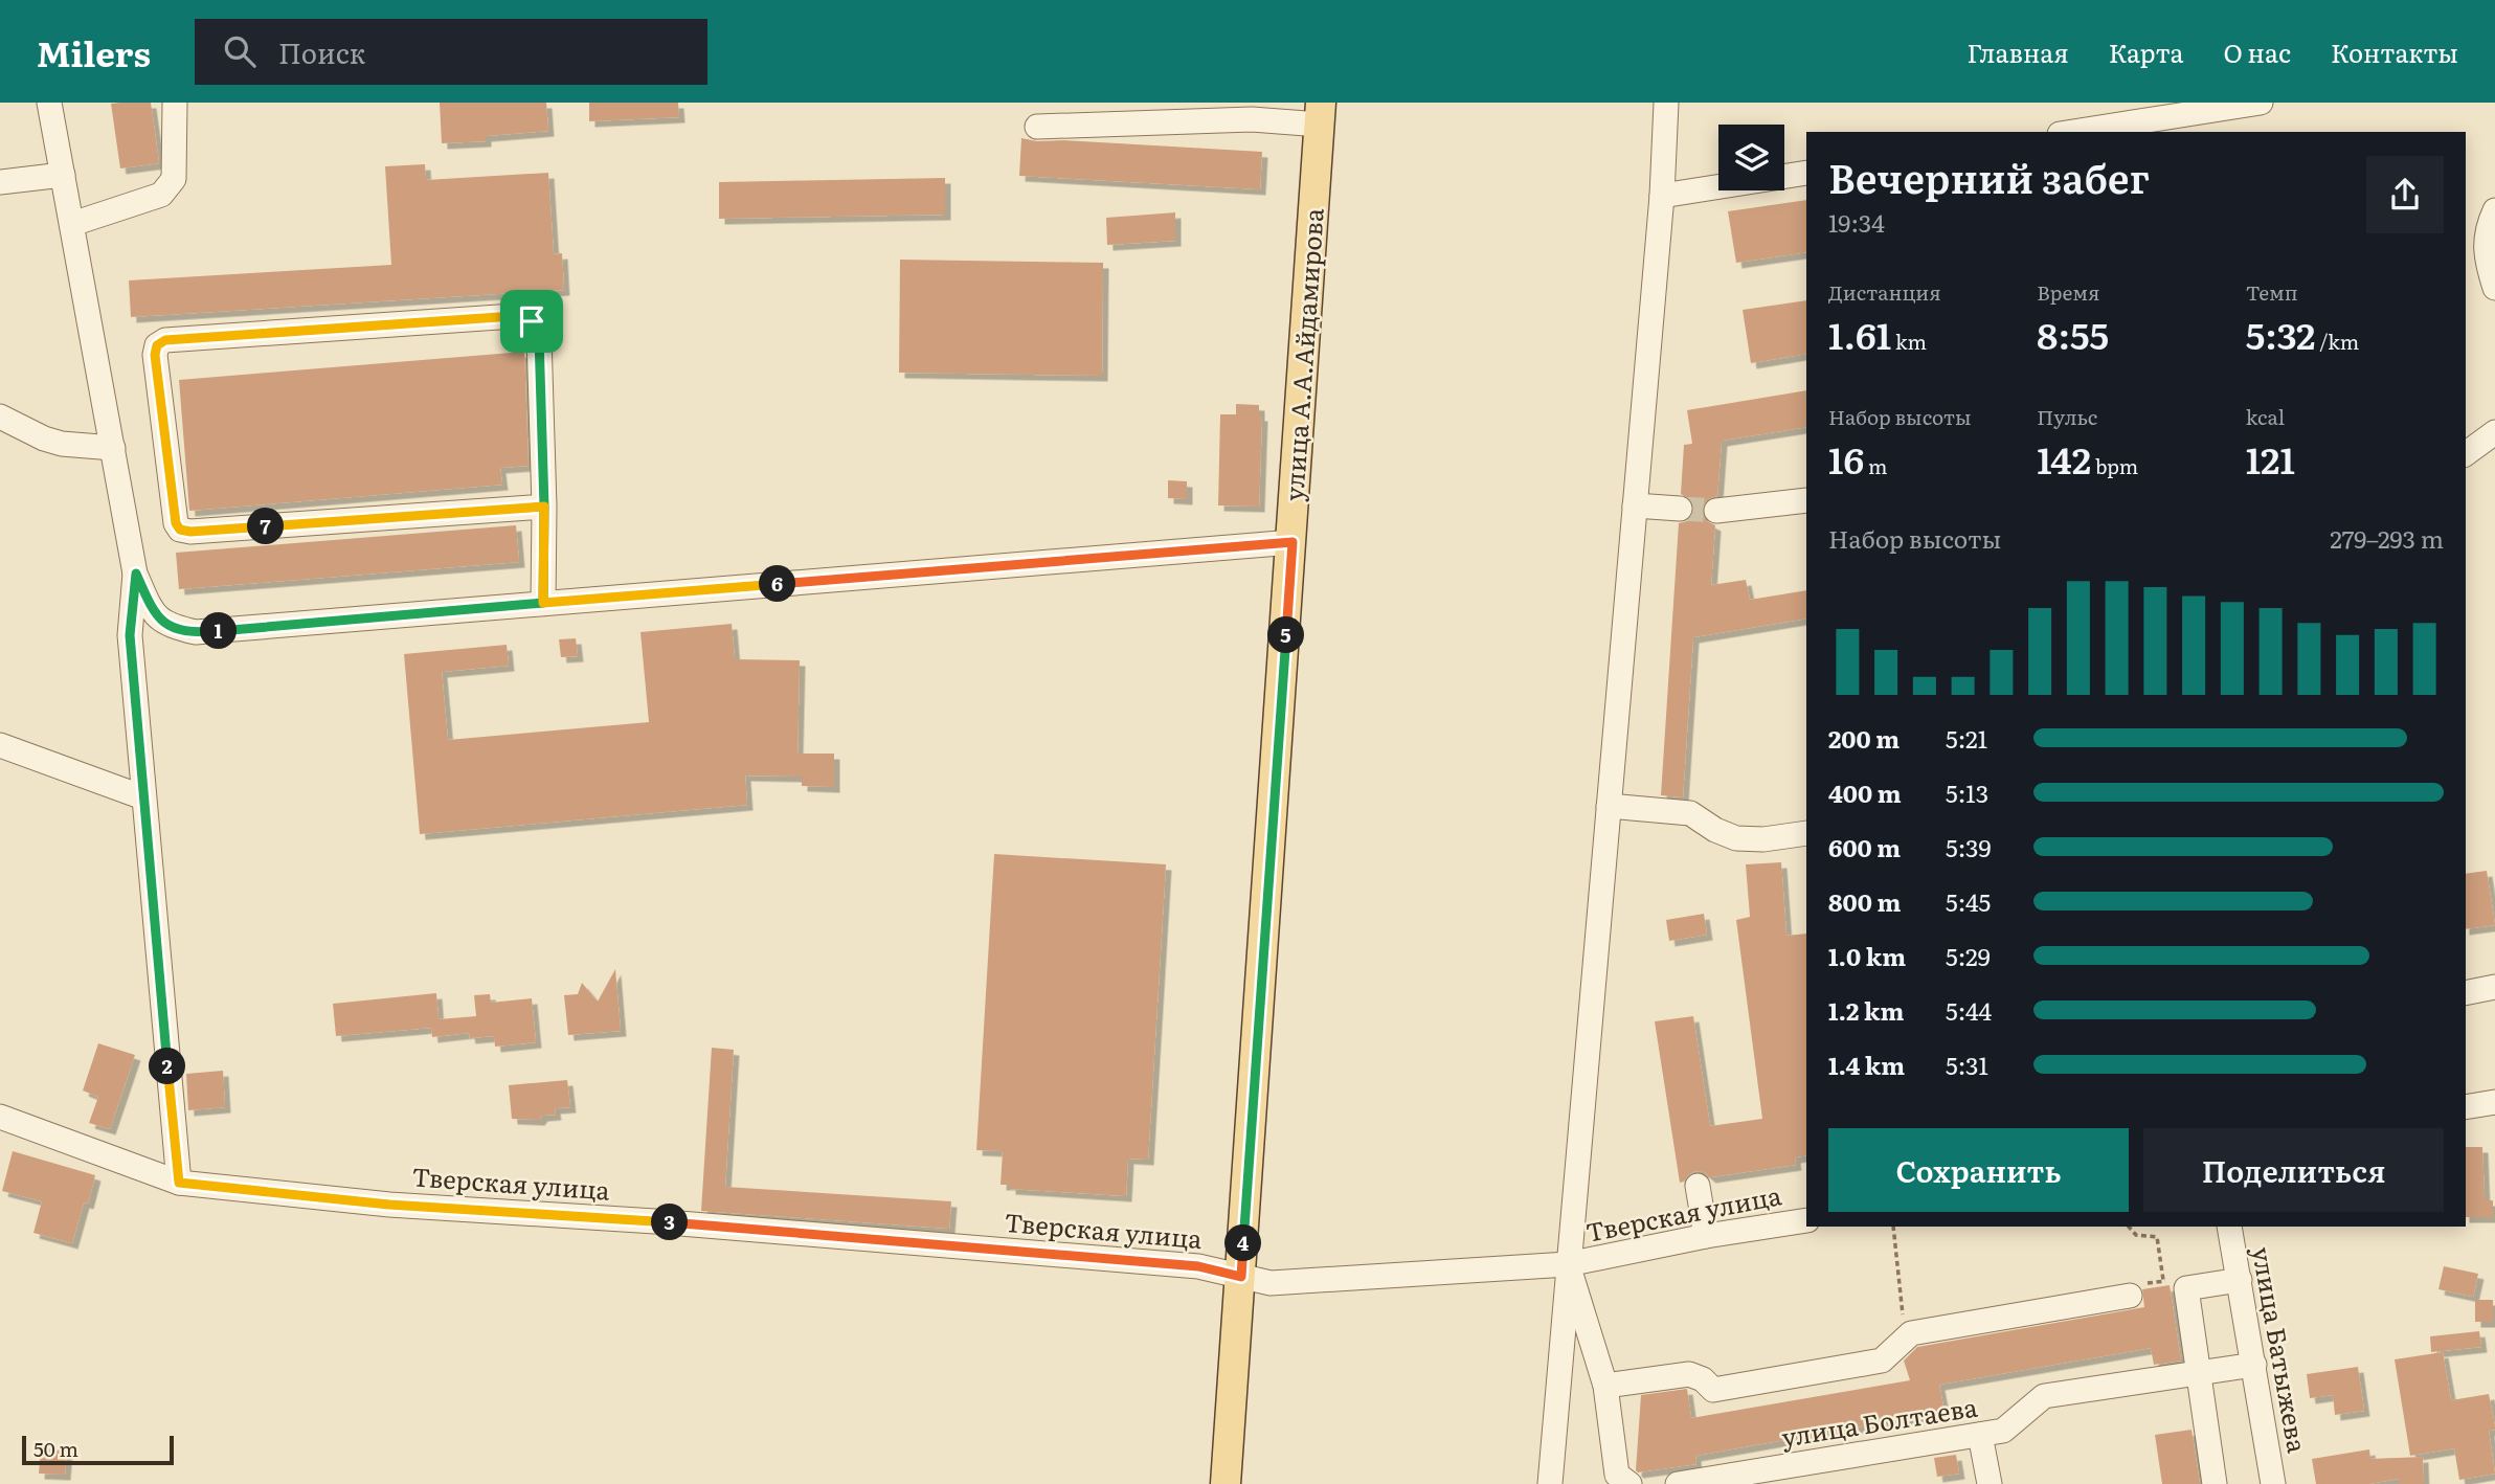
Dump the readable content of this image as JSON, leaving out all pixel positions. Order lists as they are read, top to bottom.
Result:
{
  "streets": {
    "main road": ["улица А.А.Айдамирова"],
    "street": ["Тверская улица", "улица Батыжева", "улица Болтаева"]
  },
  "crossings": [
    ["улица А.А.Айдамирова", "Тверская улица"],
    ["улица Батыжева", "улица Болтаева"]
  ],
  "scale_bar": "50 m",
  "page": {
    "header": "Milers",
    "search": "Поиск",
    "nav": [
      "Главная",
      "Карта",
      "О нас",
      "Контакты"
    ],
    "heading": ["Вечерний забег", "19:34"],
    "stats": [
      ["Дистанция", "1.61 km"],
      ["Время", "8:55"],
      ["Темп", "5:32 /km"],
      ["Набор высоты", "16 m"],
      ["Пульс", "142 bpm"],
      ["kcal", "121"]
    ],
    "chart": ["Набор высоты", "279–293 m"],
    "pins": [
      "7",
      "6",
      "1",
      "5",
      "2",
      "3",
      "4"
    ],
    "list": [
      {
        "name": "200 m",
        "note": "5:21"
      },
      {
        "name": "400 m",
        "note": "5:13"
      },
      {
        "name": "600 m",
        "note": "5:39"
      },
      {
        "name": "800 m",
        "note": "5:45"
      },
      {
        "name": "1.0 km",
        "note": "5:29"
      },
      {
        "name": "1.2 km",
        "note": "5:44"
      },
      {
        "name": "1.4 km",
        "note": "5:31"
      }
    ],
    "buttons": ["Сохранить", "Поделиться"],
    "scale": "50 m"
  }
}
